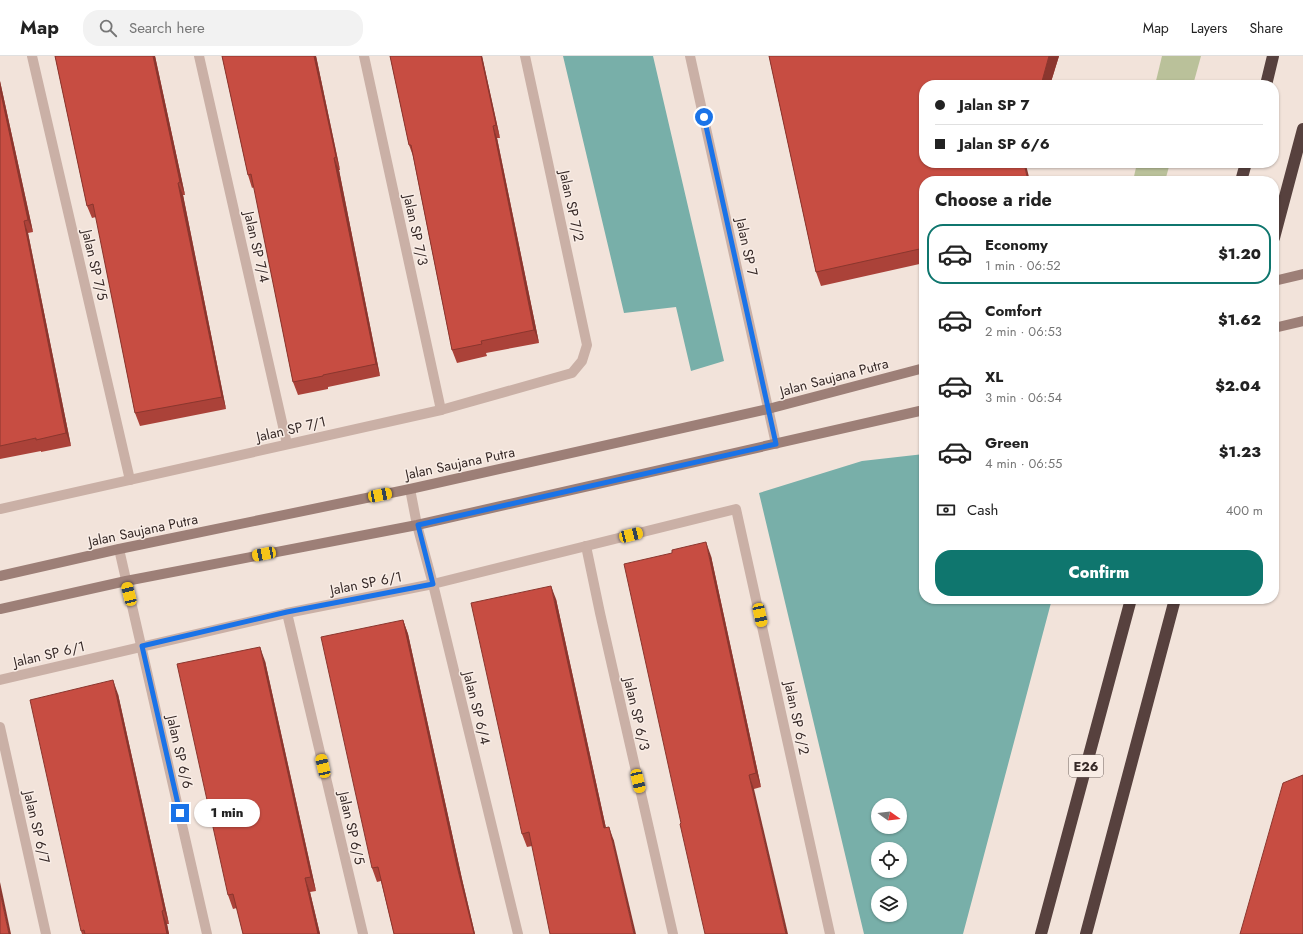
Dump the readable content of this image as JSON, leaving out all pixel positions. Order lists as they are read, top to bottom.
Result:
{
  "streets": {
    "highway": ["E26"],
    "main road": ["Jalan Saujana Putra"],
    "street": [
      "Jalan SP 7/2",
      "Jalan SP 7/3",
      "Jalan SP 7/4",
      "Jalan SP 7",
      "Jalan SP 7/5",
      "Jalan SP 7/1",
      "Jalan SP 6/1",
      "Jalan SP 6/4",
      "Jalan SP 6/3",
      "Jalan SP 6/2",
      "Jalan SP 6/6",
      "Jalan SP 6/7",
      "Jalan SP 6/5"
    ]
  },
  "crossings": [
    ["Jalan SP 7/2", "Jalan SP 7/1"],
    ["Jalan SP 7/3", "Jalan SP 7/1"],
    ["Jalan SP 7/4", "Jalan SP 7/1"],
    ["Jalan SP 7", "Jalan Saujana Putra"],
    ["Jalan SP 7/5", "Jalan SP 7/1"],
    ["Jalan Saujana Putra", "Jalan SP 6/4"],
    ["Jalan Saujana Putra", "Jalan SP 6/6"],
    ["Jalan SP 6/1", "Jalan SP 6/4"],
    ["Jalan SP 6/1", "Jalan SP 6/3"],
    ["Jalan SP 6/1", "Jalan SP 6/2"],
    ["Jalan SP 6/1", "Jalan SP 6/6"],
    ["Jalan SP 6/1", "Jalan SP 6/5"]
  ],
  "north": "right",
  "page": {
    "header": "Map",
    "search": "Search here",
    "nav": ["Map", "Layers", "Share"],
    "banner": ["Jalan SP 7", "Jalan SP 6/6"],
    "heading": "Choose a ride",
    "list": [
      {
        "name": "Economy",
        "note": "1 min · 06:52",
        "value": "$1.20"
      },
      {
        "name": "Comfort",
        "note": "2 min · 06:53",
        "value": "$1.62"
      },
      {
        "name": "XL",
        "note": "3 min · 06:54",
        "value": "$2.04"
      },
      {
        "name": "Green",
        "note": "4 min · 06:55",
        "value": "$1.23"
      }
    ],
    "pay": ["Cash", "400 m"],
    "buttons": "Confirm",
    "bubble": "1 min"
  }
}
